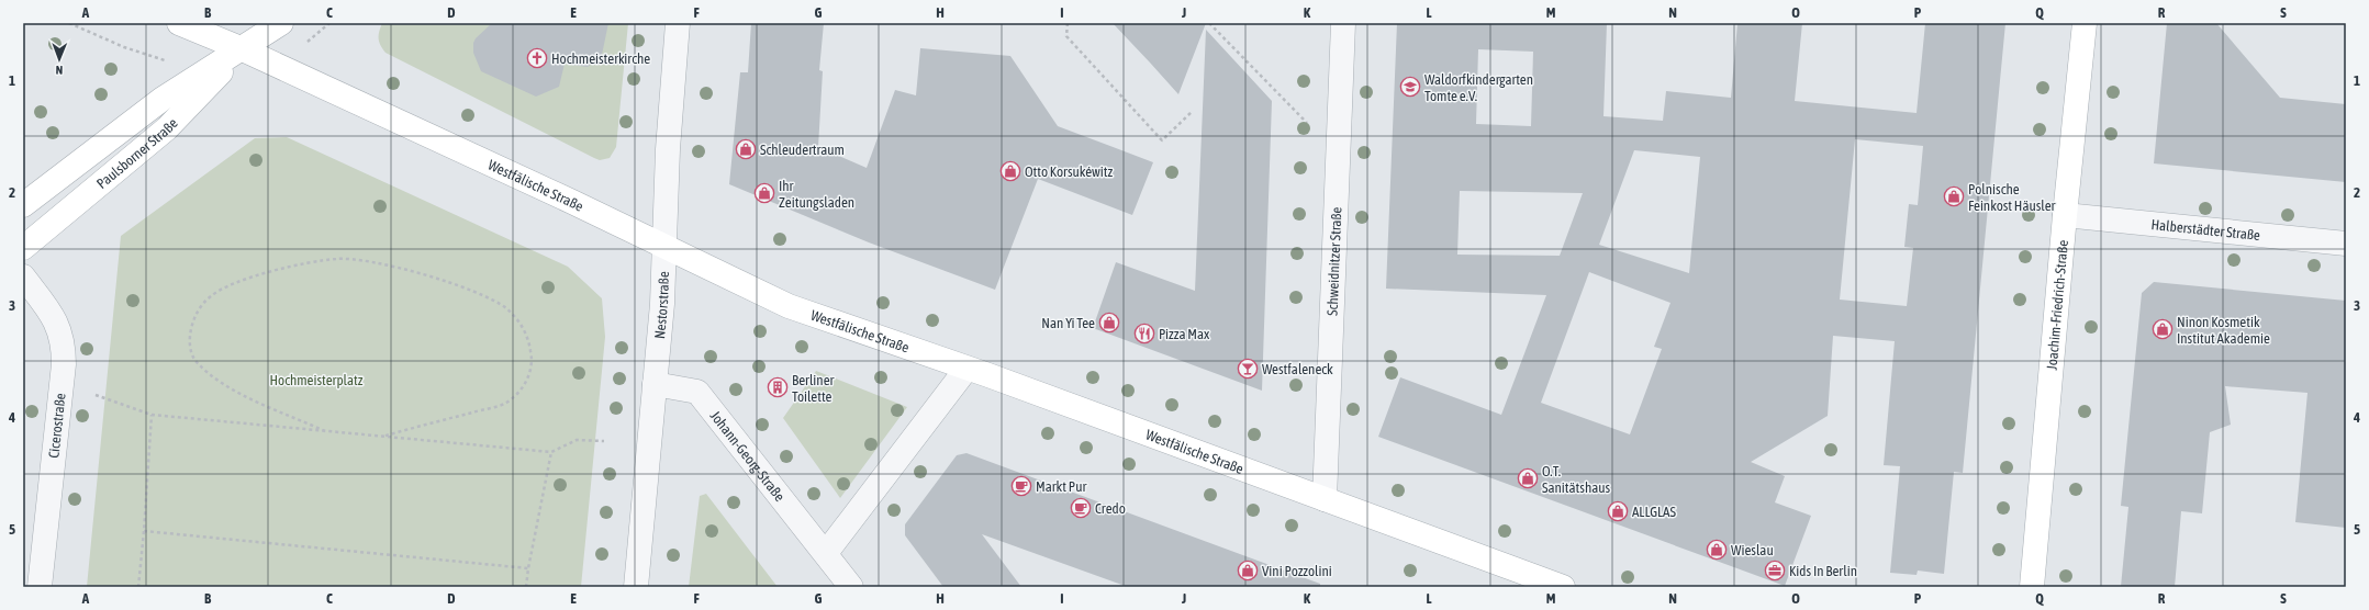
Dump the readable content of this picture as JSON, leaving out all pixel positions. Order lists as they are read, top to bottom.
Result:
{
  "streets": {
    "street": [
      "Paulsborner Straße",
      "Westfälische Straße",
      "Halberstädter Straße",
      "Schweidnitzer Straße",
      "Nestorstraße",
      "Joachim-Friedrich-Straße",
      "Cicerostraße",
      "Johann-Georg-Straße"
    ]
  },
  "crossings": [
    ["Paulsborner Straße", "Westfälische Straße"],
    ["Westfälische Straße", "Schweidnitzer Straße"],
    ["Westfälische Straße", "Nestorstraße"],
    ["Halberstädter Straße", "Joachim-Friedrich-Straße"],
    ["Nestorstraße", "Johann-Georg-Straße"]
  ],
  "parks": ["Hochmeisterplatz"],
  "places": {
    "church": ["Hochmeisterkirche"],
    "school or university": ["Waldorfkindergarten Tomte e.V."],
    "shop": [
      "Schleudertraum",
      "Otto Korsukéwitz",
      "Ihr Zeitungsladen",
      "Polnische Feinkost Häusler",
      "Nan Yi Tee",
      "Ninon Kosmetik Institut Akademie",
      "O.T. Sanitätshaus",
      "ALLGLAS",
      "Wieslau",
      "Vini Pozzolini"
    ],
    "restaurant": ["Pizza Max"],
    "bar": ["Westfaleneck"],
    "building": ["Berliner Toilette"],
    "cafe": ["Markt Pur", "Credo"],
    "office": ["Kids In Berlin"]
  },
  "north": "bottom",
  "grid": {
    "columns": [
      "A",
      "B",
      "C",
      "D",
      "E",
      "F",
      "G",
      "H",
      "I",
      "J",
      "K",
      "L",
      "M",
      "N",
      "O",
      "P",
      "Q",
      "R",
      "S"
    ],
    "rows": [
      "1",
      "2",
      "3",
      "4",
      "5"
    ]
  }
}
